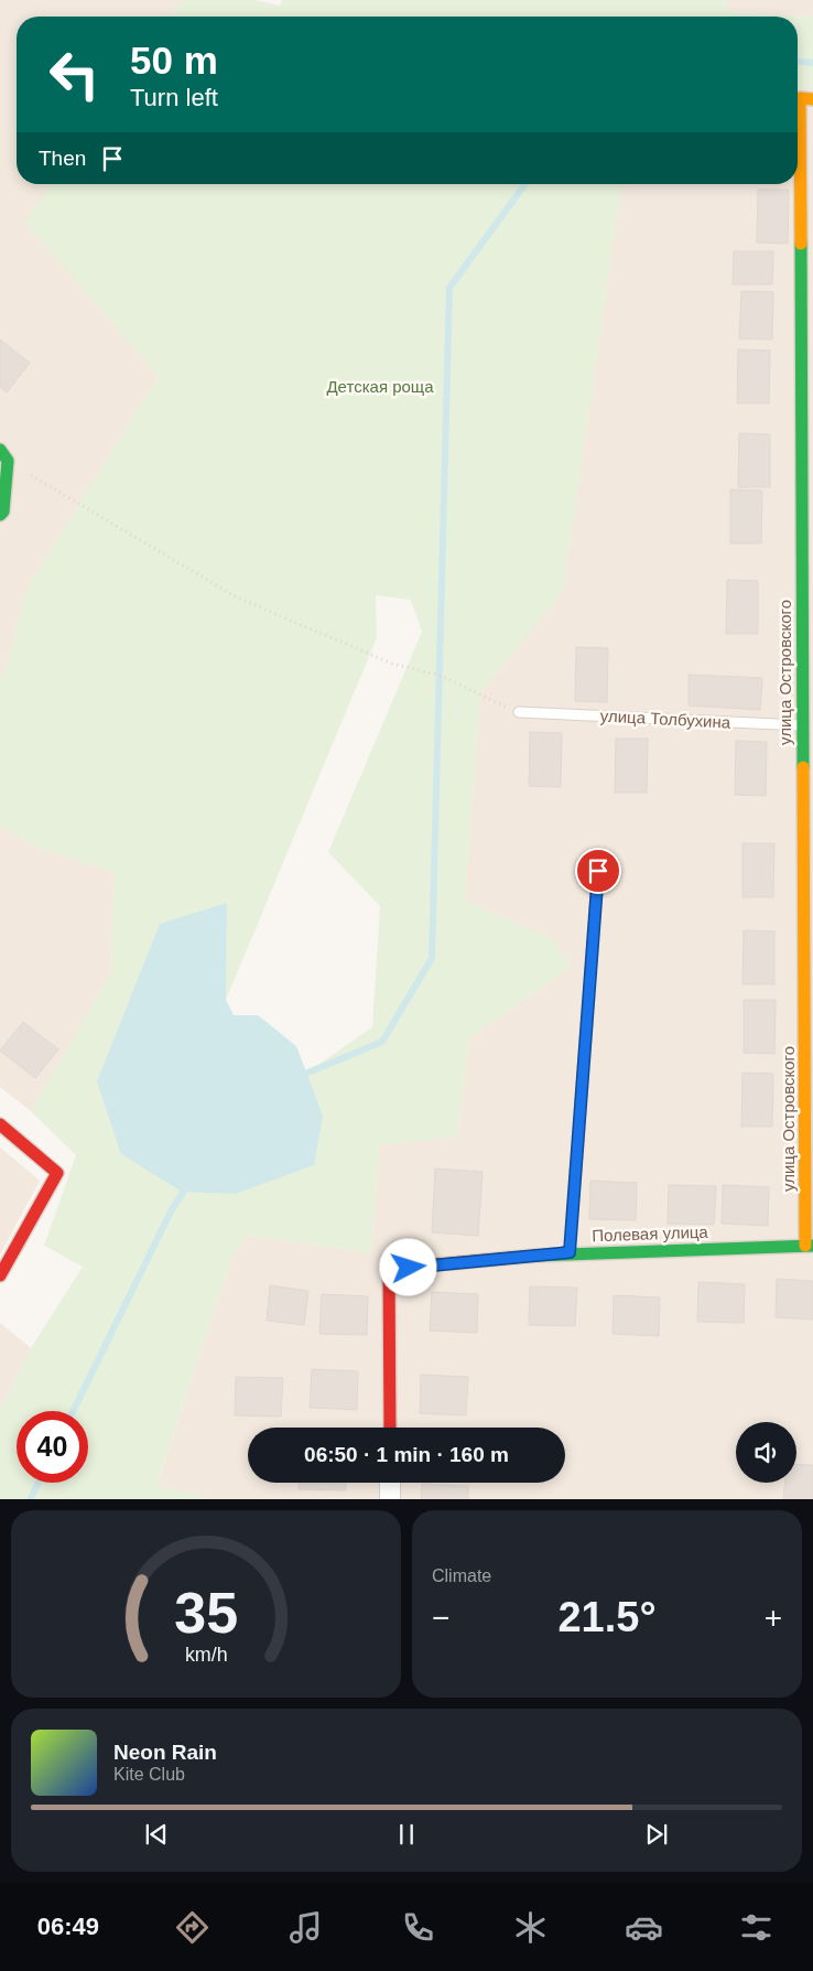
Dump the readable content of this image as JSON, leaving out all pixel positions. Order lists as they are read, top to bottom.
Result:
{
  "streets": {
    "street": ["улица Островского", "Полевая улица"],
    "lane": ["улица Толбухина"]
  },
  "crossings": [
    ["улица Островского", "улица Толбухина"],
    ["улица Островского", "Полевая улица"]
  ],
  "parks": ["Детская роща"],
  "page": {
    "turn": ["50 m", "Turn left"],
    "then": "Then",
    "limit": "40",
    "trip": "06:50 · 1 min · 160 m",
    "tile": "Climate",
    "heat": ["−", "21.5°", "+"],
    "song": ["Neon Rain", "Kite Club"],
    "tabs": "06:49",
    "gauge": ["35", "km/h"]
  }
}
